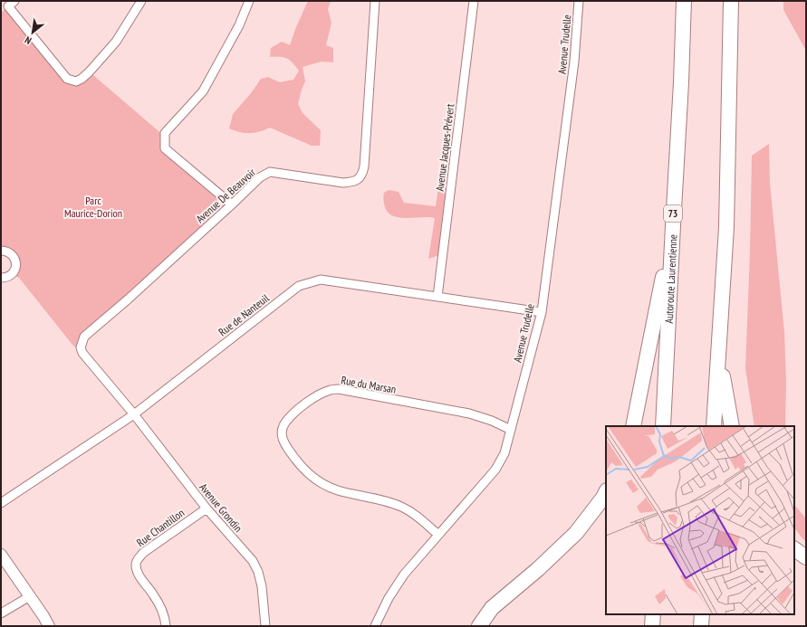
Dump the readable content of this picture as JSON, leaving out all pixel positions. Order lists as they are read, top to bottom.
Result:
{
  "streets": {
    "highway": ["73", "Autoroute Laurentienne"],
    "street": [
      "Avenue Trudelle",
      "Avenue Jacques-Prévert",
      "Avenue De Beauvoir",
      "Rue de Nanteuil",
      "Rue du Marsan",
      "Avenue Grondin",
      "Rue Chantillon"
    ]
  },
  "crossings": [
    ["Avenue Trudelle", "Rue de Nanteuil"],
    ["Avenue Trudelle", "Rue du Marsan"],
    ["Avenue Jacques-Prévert", "Rue de Nanteuil"],
    ["Avenue De Beauvoir", "Rue de Nanteuil"],
    ["Avenue De Beauvoir", "Avenue Grondin"],
    ["Rue de Nanteuil", "Avenue Grondin"],
    ["Avenue Grondin", "Rue Chantillon"]
  ],
  "parks": ["Parc Maurice-Dorion"],
  "north": "bottom left"
}
